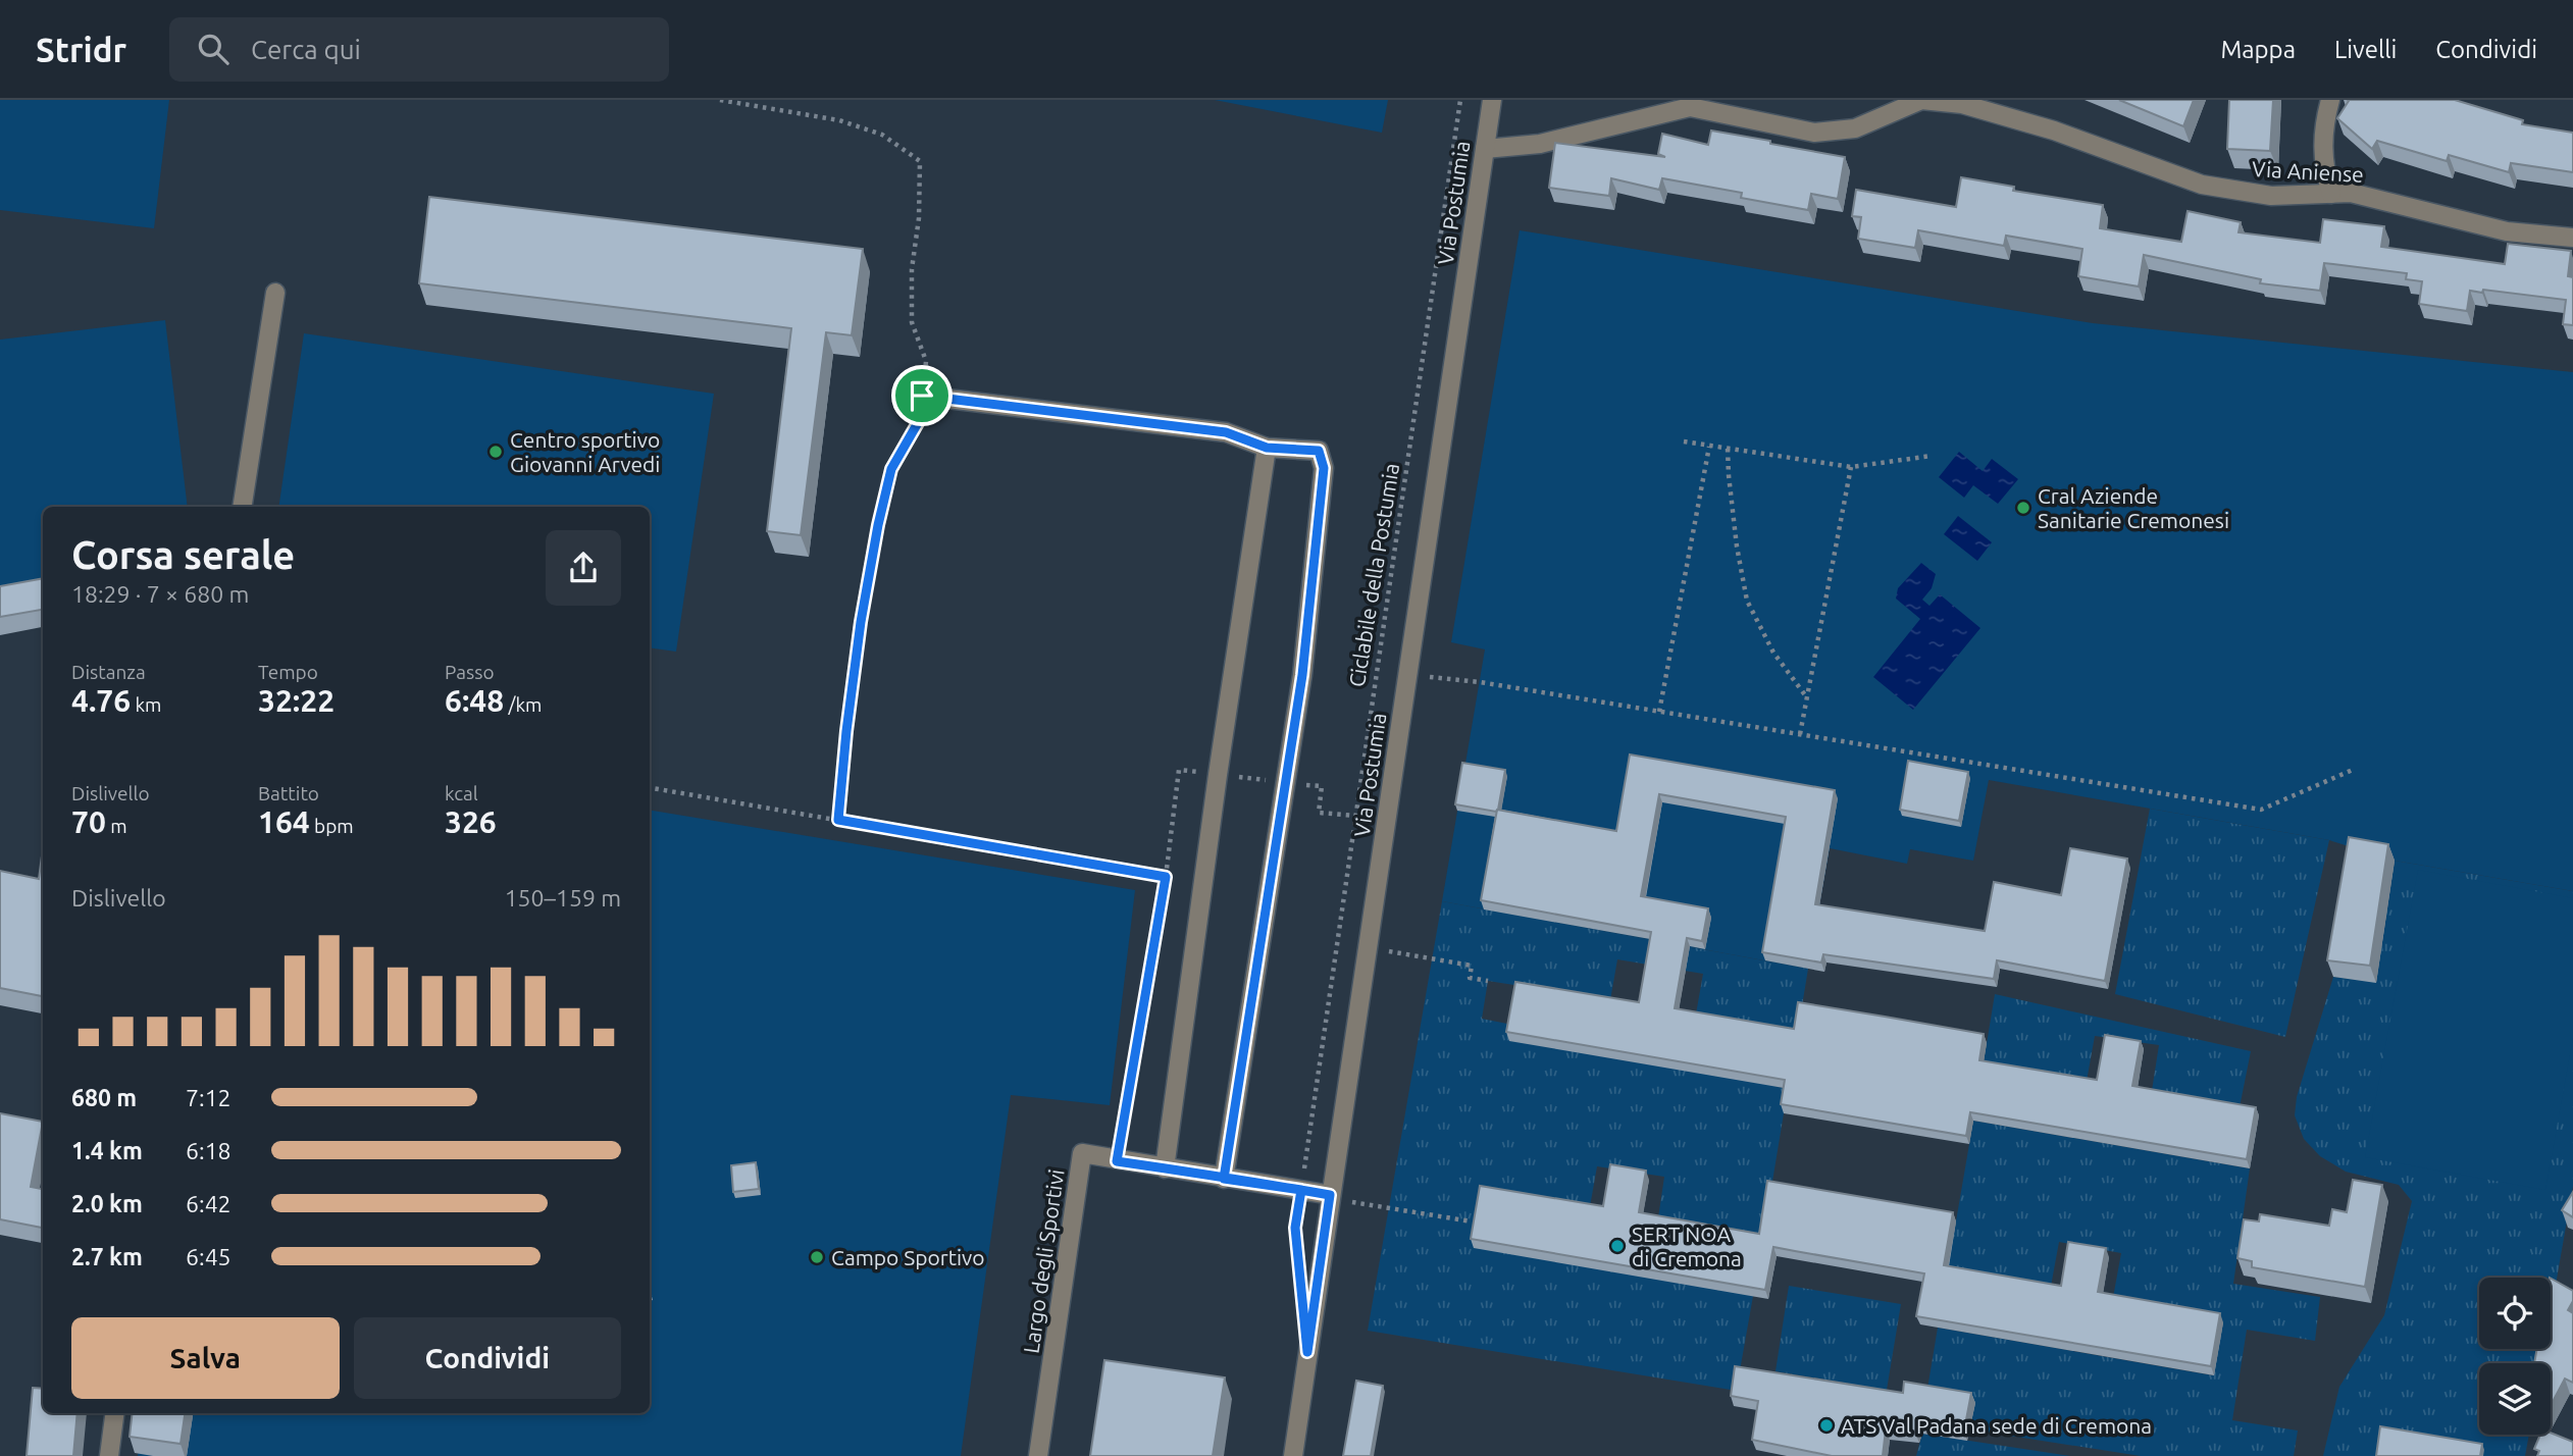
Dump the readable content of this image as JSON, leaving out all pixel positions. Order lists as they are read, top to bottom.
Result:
{
  "streets": {
    "street": ["Via Aniense", "Via Postumia", "Largo degli Sportivi"],
    "path": ["Ciclabile della Postumia"]
  },
  "crossings": [
    ["Via Aniense", "Via Postumia"],
    ["Via Postumia", "Largo degli Sportivi"],
    ["Ciclabile della Postumia", "Largo degli Sportivi"]
  ],
  "places": [
    "Centro sportivo Giovanni Arvedi",
    "Cral Aziende Sanitarie Cremonesi",
    "SERT NOA di Cremona",
    "Campo Sportivo",
    "ATS Val Padana sede di Cremona"
  ],
  "page": {
    "header": "Stridr",
    "search": "Cerca qui",
    "nav": ["Mappa", "Livelli", "Condividi"],
    "heading": ["Corsa serale", "18:29 · 7 × 680 m"],
    "stats": [
      ["Distanza", "4.76 km"],
      ["Tempo", "32:22"],
      ["Passo", "6:48 /km"],
      ["Dislivello", "70 m"],
      ["Battito", "164 bpm"],
      ["kcal", "326"]
    ],
    "chart": ["Dislivello", "150–159 m"],
    "list": [
      {
        "name": "680 m",
        "note": "7:12"
      },
      {
        "name": "1.4 km",
        "note": "6:18"
      },
      {
        "name": "2.0 km",
        "note": "6:42"
      },
      {
        "name": "2.7 km",
        "note": "6:45"
      }
    ],
    "buttons": ["Salva", "Condividi"]
  }
}
